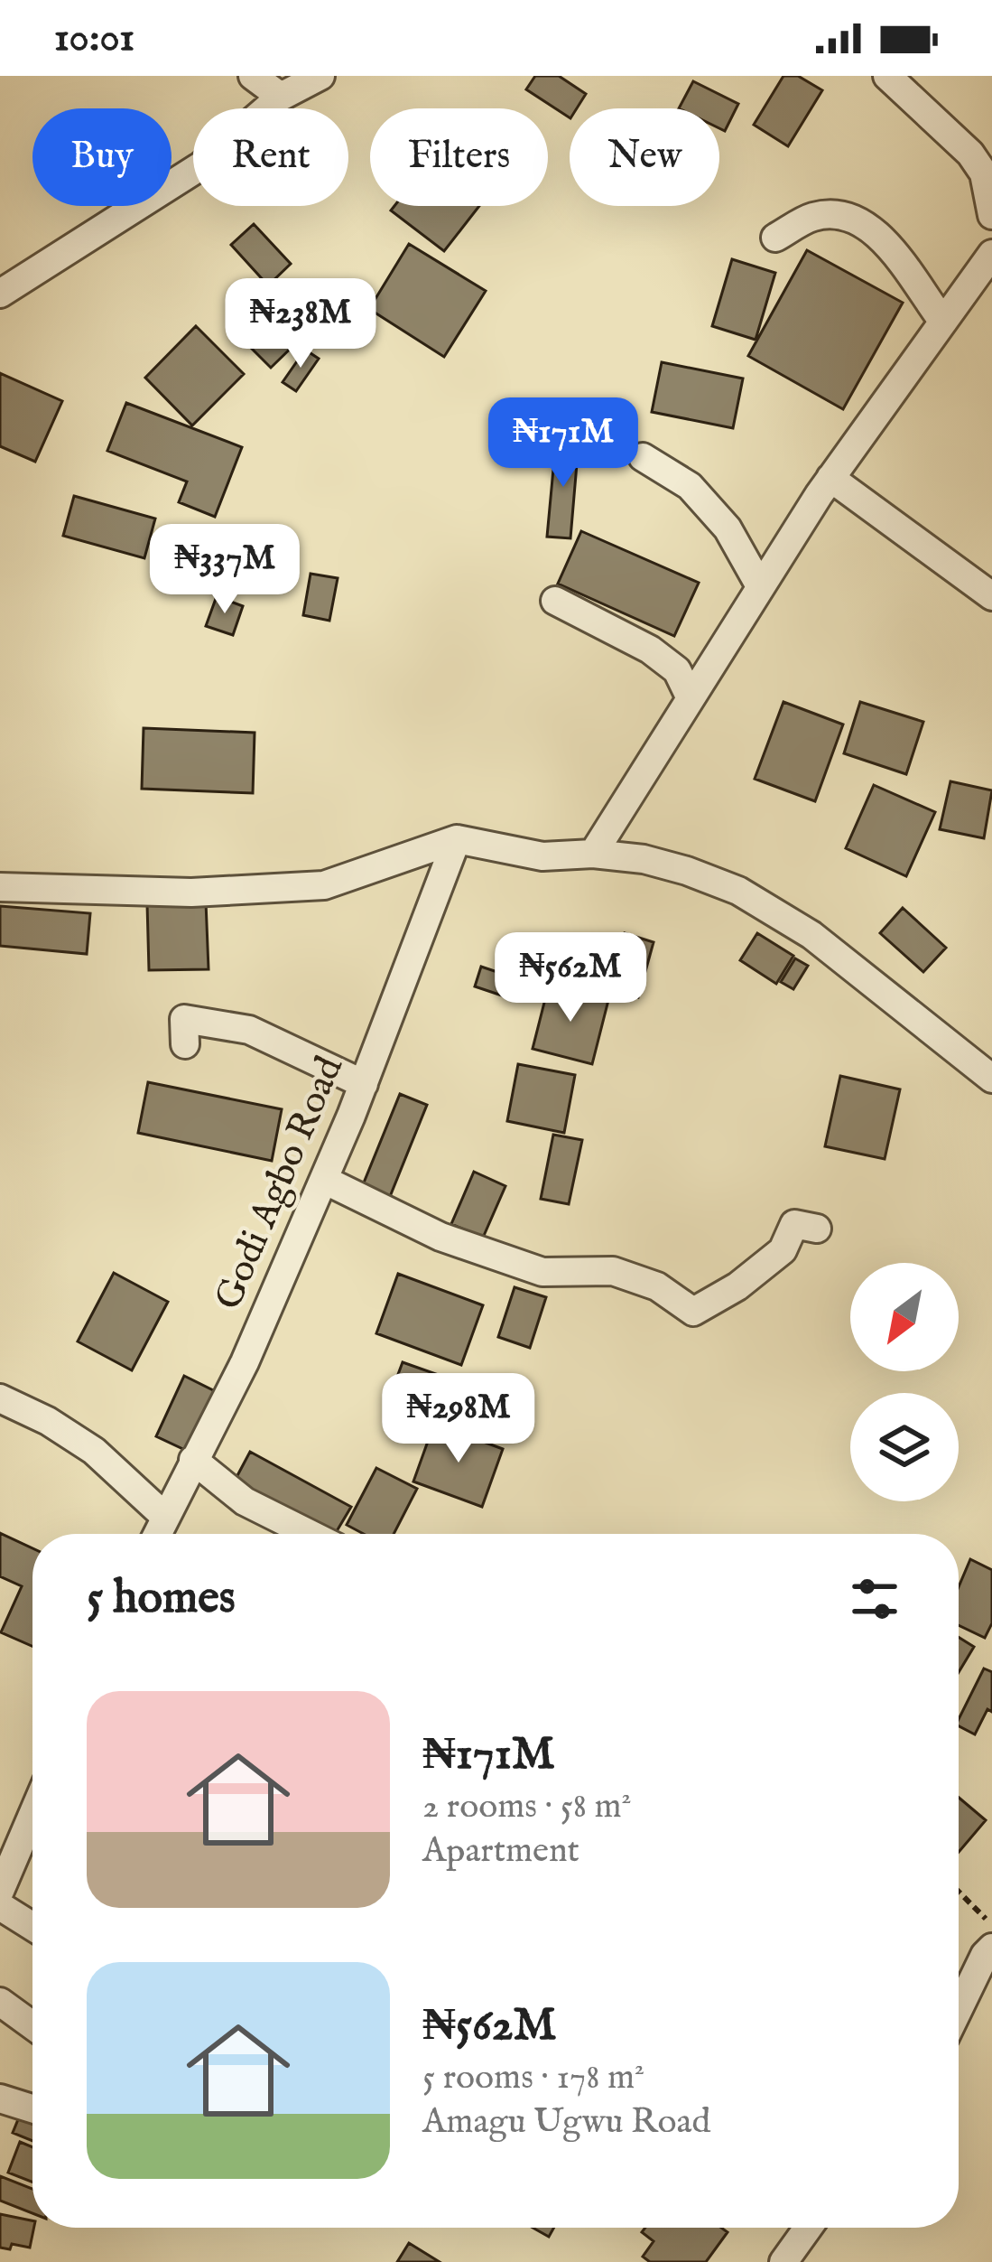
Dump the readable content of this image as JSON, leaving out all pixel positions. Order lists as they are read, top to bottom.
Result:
{
  "streets": {
    "street": ["Godi Agbo Road"]
  },
  "north": "bottom left",
  "page": {
    "status": "10:01",
    "chip": [
      "Buy",
      "Rent",
      "Filters",
      "New"
    ],
    "price": [
      "₦238M",
      "₦171M",
      "₦337M",
      "₦562M",
      "₦298M"
    ],
    "heading": "5 homes",
    "list": [
      {
        "name": "₦171M",
        "note": "2 rooms · 58 m² · Apartment"
      },
      {
        "name": "₦562M",
        "note": "5 rooms · 178 m² · Amagu Ugwu Road"
      }
    ]
  }
}
